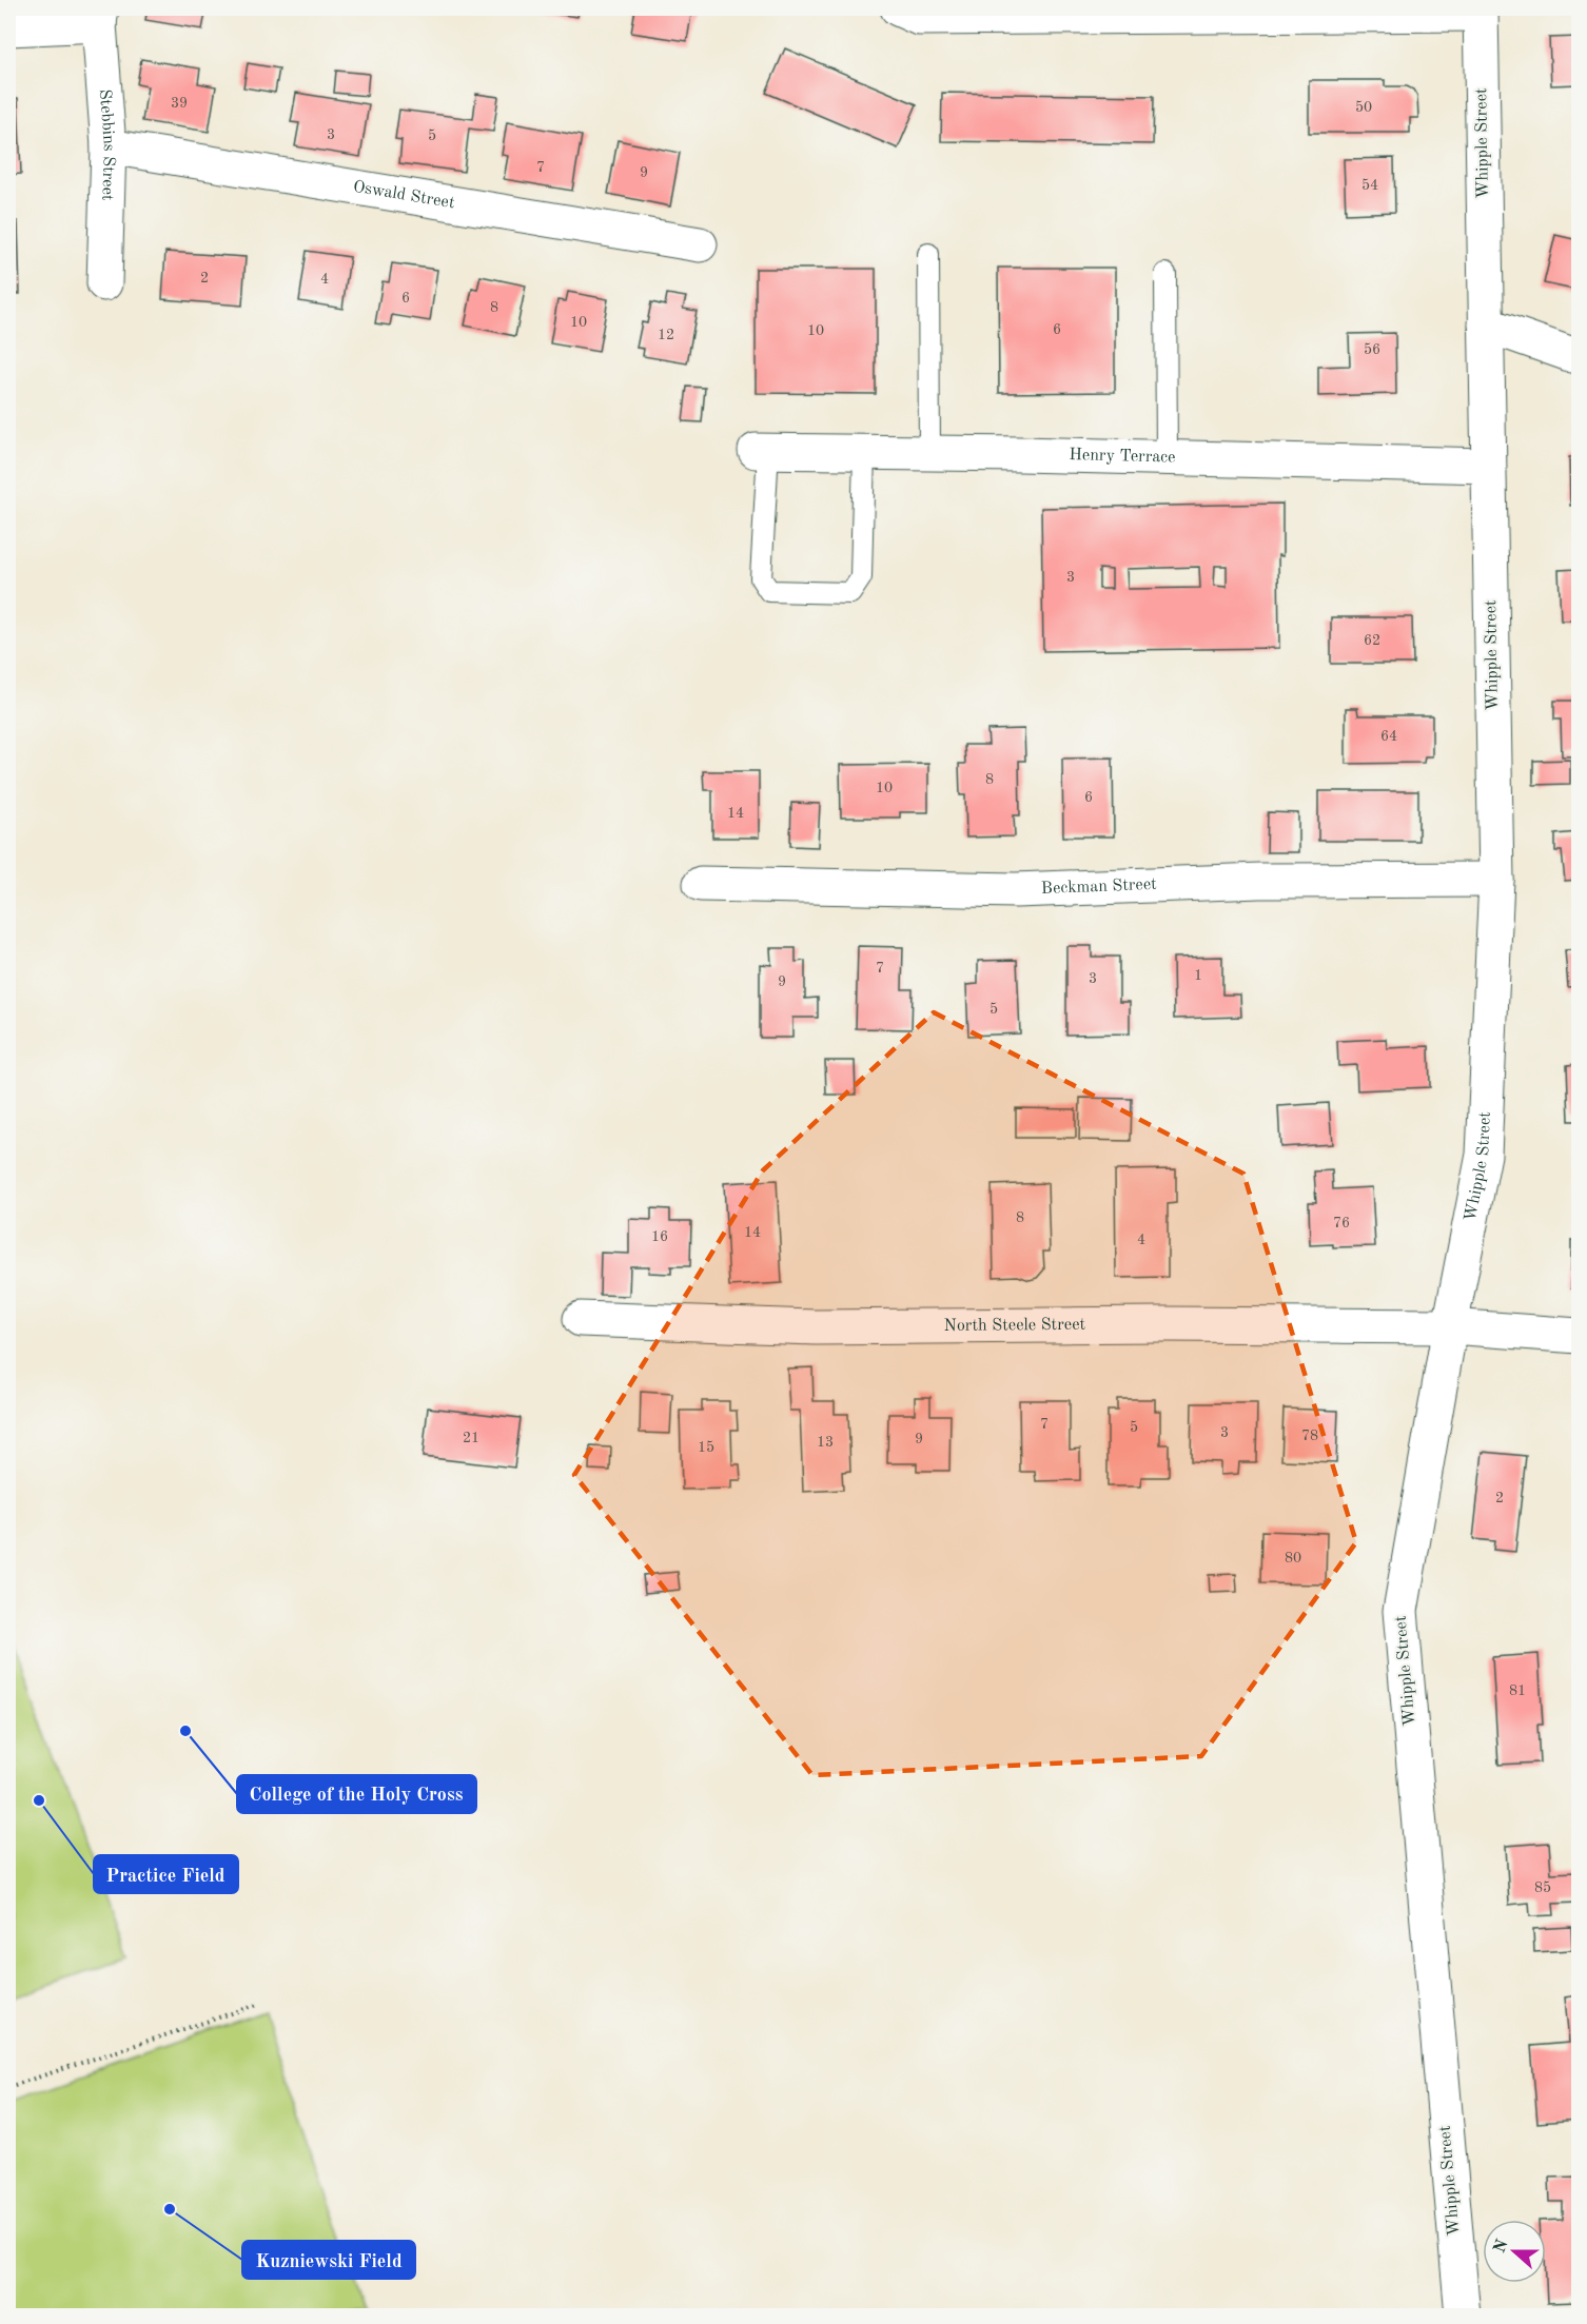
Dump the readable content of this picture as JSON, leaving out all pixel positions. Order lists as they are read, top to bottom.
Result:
{
  "streets": {
    "street": [
      "Whipple Street",
      "Stebbins Street",
      "Oswald Street",
      "Henry Terrace",
      "Beckman Street",
      "North Steele Street"
    ]
  },
  "crossings": [
    ["Whipple Street", "Henry Terrace"],
    ["Whipple Street", "Beckman Street"],
    ["Whipple Street", "North Steele Street"],
    ["Stebbins Street", "Oswald Street"]
  ],
  "places": ["College of the Holy Cross", "Practice Field", "Kuzniewski Field"],
  "house_numbers": [
    "39",
    "50",
    "3",
    "5",
    "7",
    "9",
    "54",
    "2",
    "4",
    "6",
    "8",
    "10",
    "6",
    "10",
    "12",
    "56",
    "3",
    "62",
    "64",
    "8",
    "10",
    "6",
    "14",
    "7",
    "1",
    "3",
    "9",
    "5",
    "8",
    "76",
    "14",
    "16",
    "4",
    "7",
    "5",
    "3",
    "78",
    "21",
    "9",
    "13",
    "15",
    "2",
    "80",
    "81",
    "85"
  ],
  "north": "left"
}
